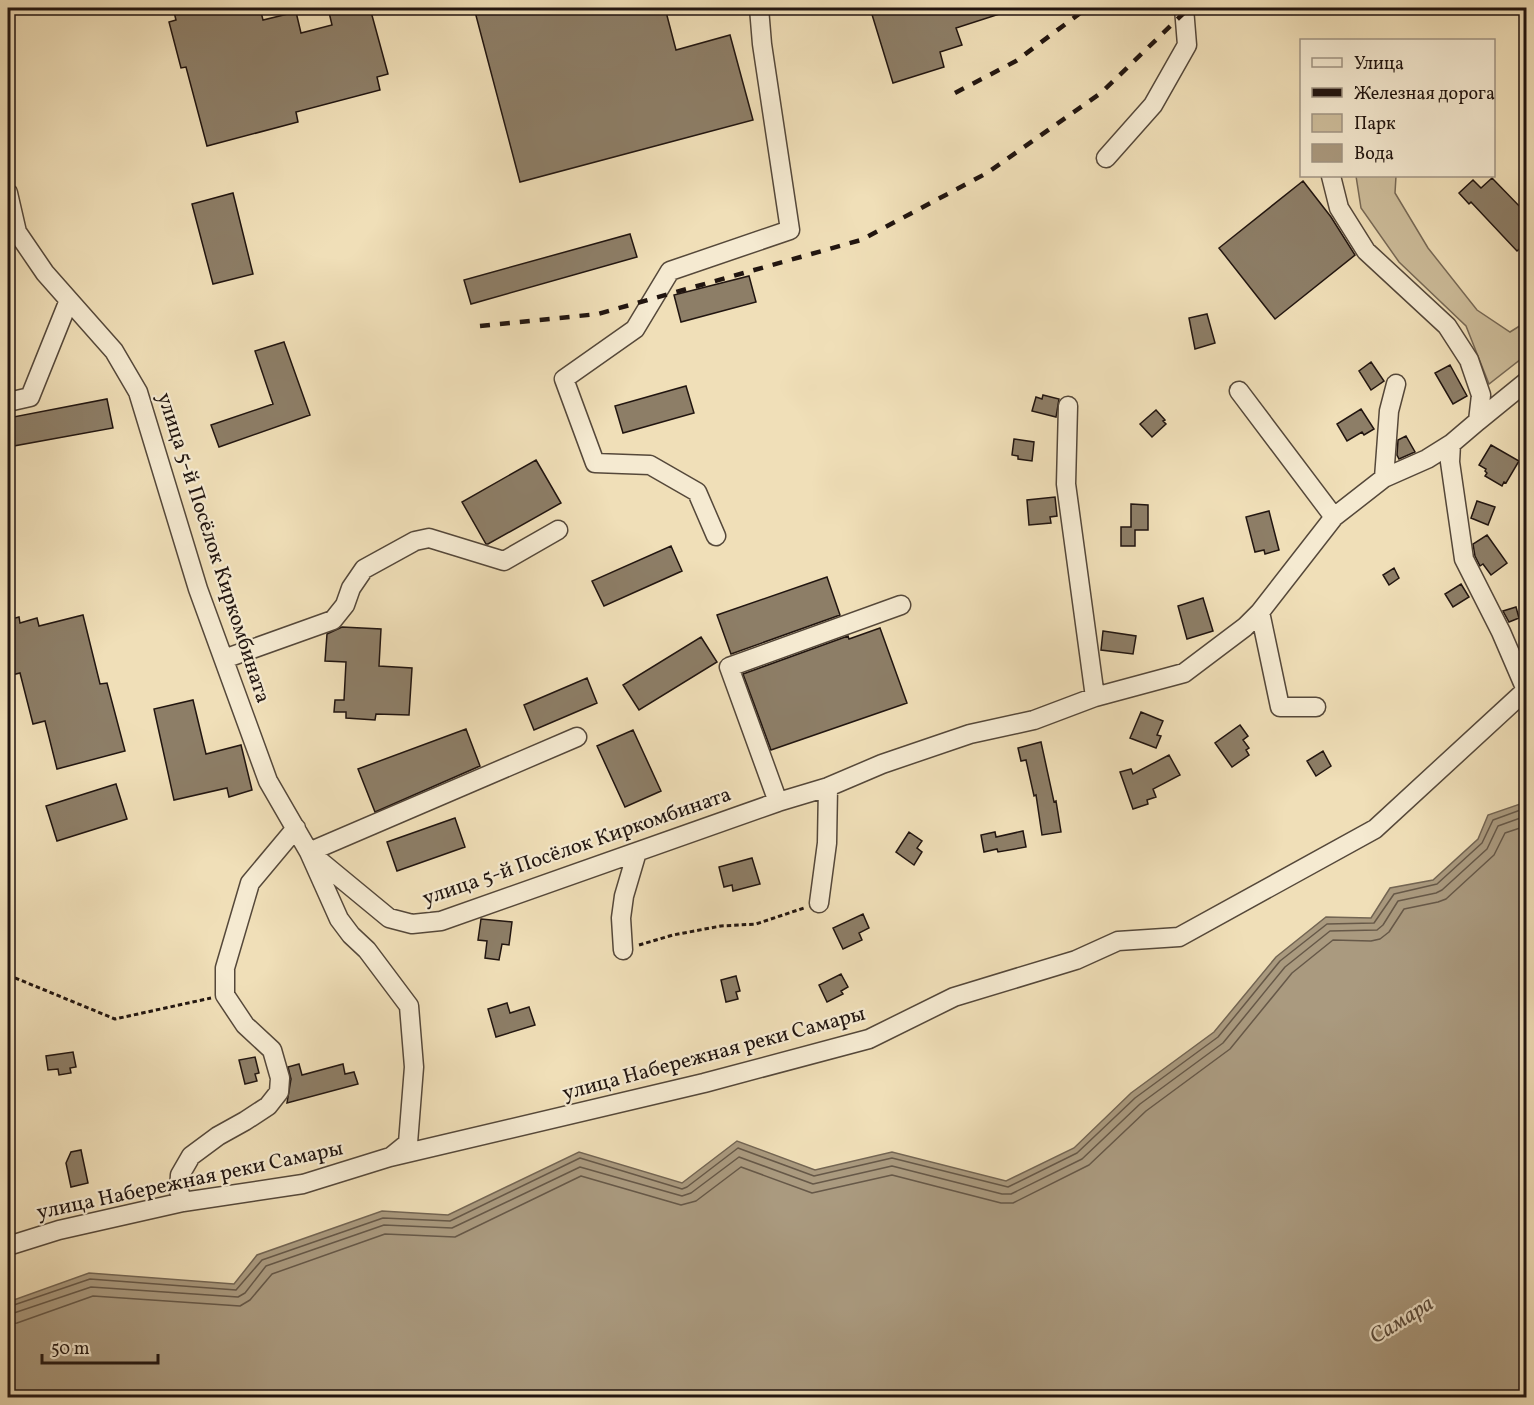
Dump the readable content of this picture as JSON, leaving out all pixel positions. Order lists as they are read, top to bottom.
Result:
{
  "streets": {
    "street": ["улица 5-й Посёлок Киркомбината", "улица Набережная реки Самары"]
  },
  "water": ["Самара"],
  "legend": [
    "Улица",
    "Железная дорога",
    "Парк",
    "Вода"
  ],
  "scale_bar": "50 m"
}
